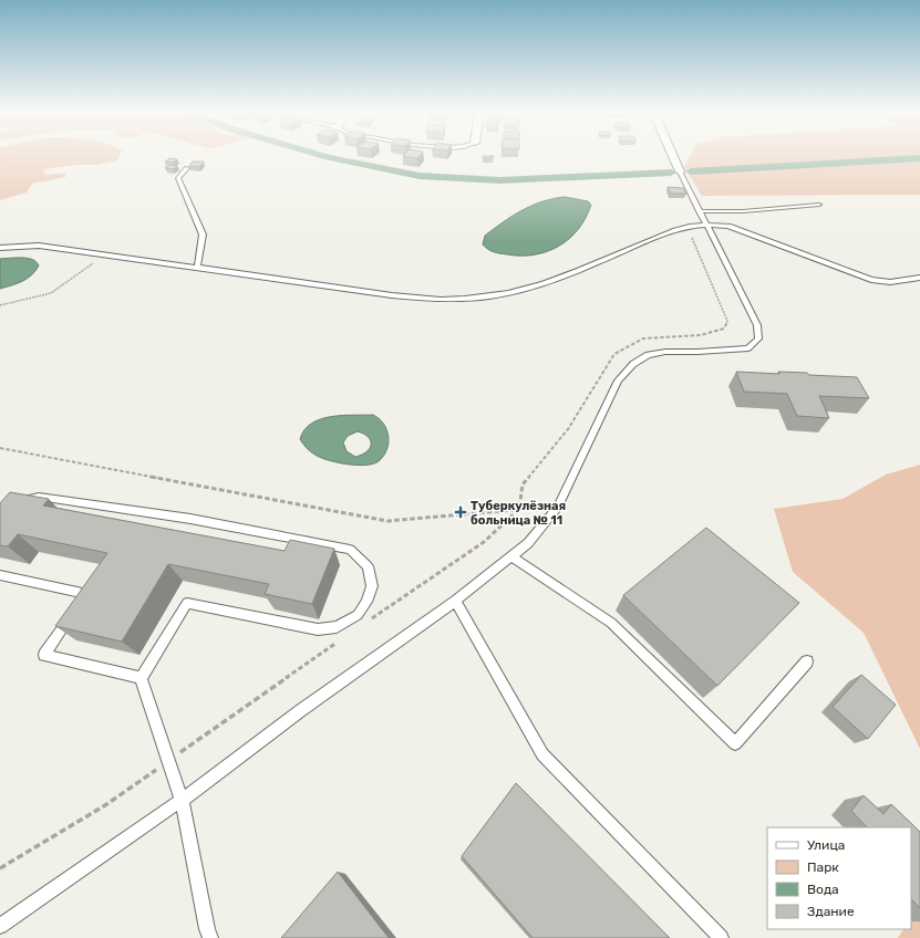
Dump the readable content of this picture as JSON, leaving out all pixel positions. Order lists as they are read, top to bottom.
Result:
{
  "places": {
    "health": ["Туберкулёзная больница № 11"]
  },
  "legend": [
    "Улица",
    "Парк",
    "Вода",
    "Здание"
  ]
}
